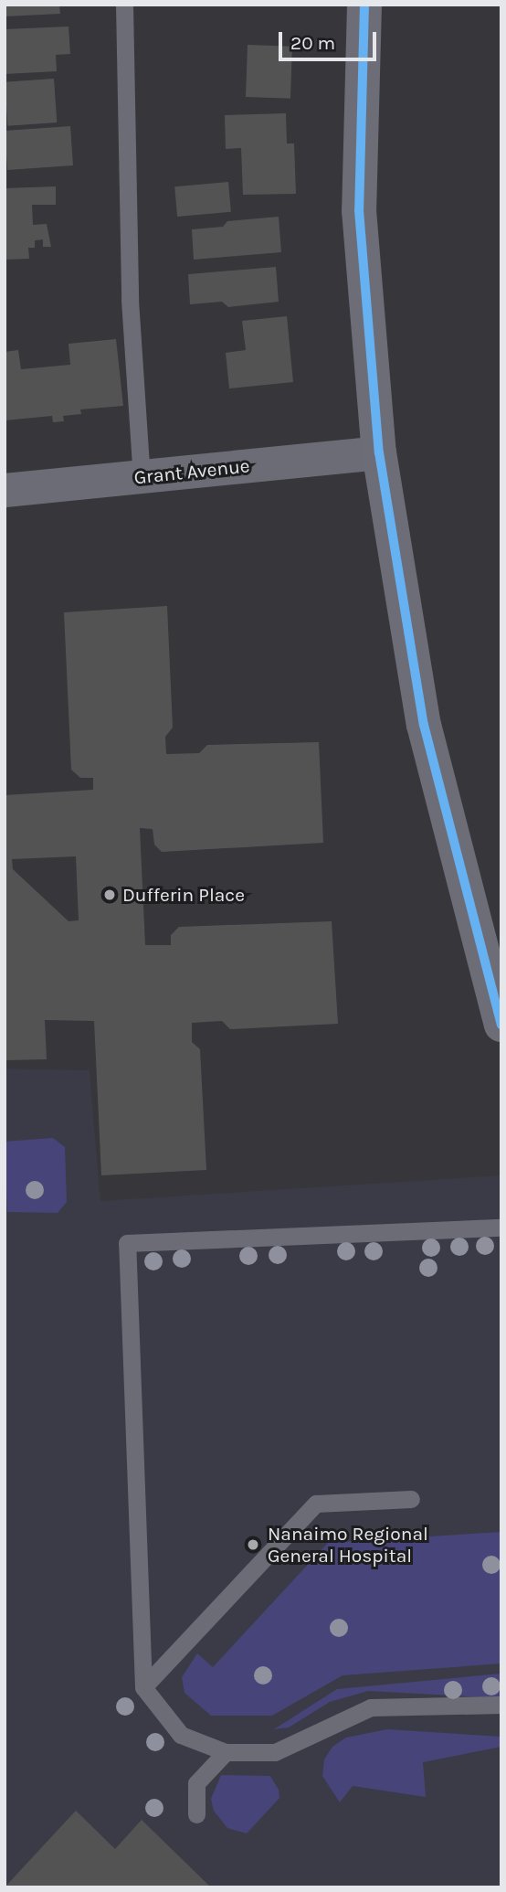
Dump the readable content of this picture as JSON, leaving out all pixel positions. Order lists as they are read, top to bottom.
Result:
{
  "streets": {
    "street": ["Grant Avenue"]
  },
  "places": ["Dufferin Place", "Nanaimo Regional General Hospital"],
  "scale_bar": "20 m"
}
